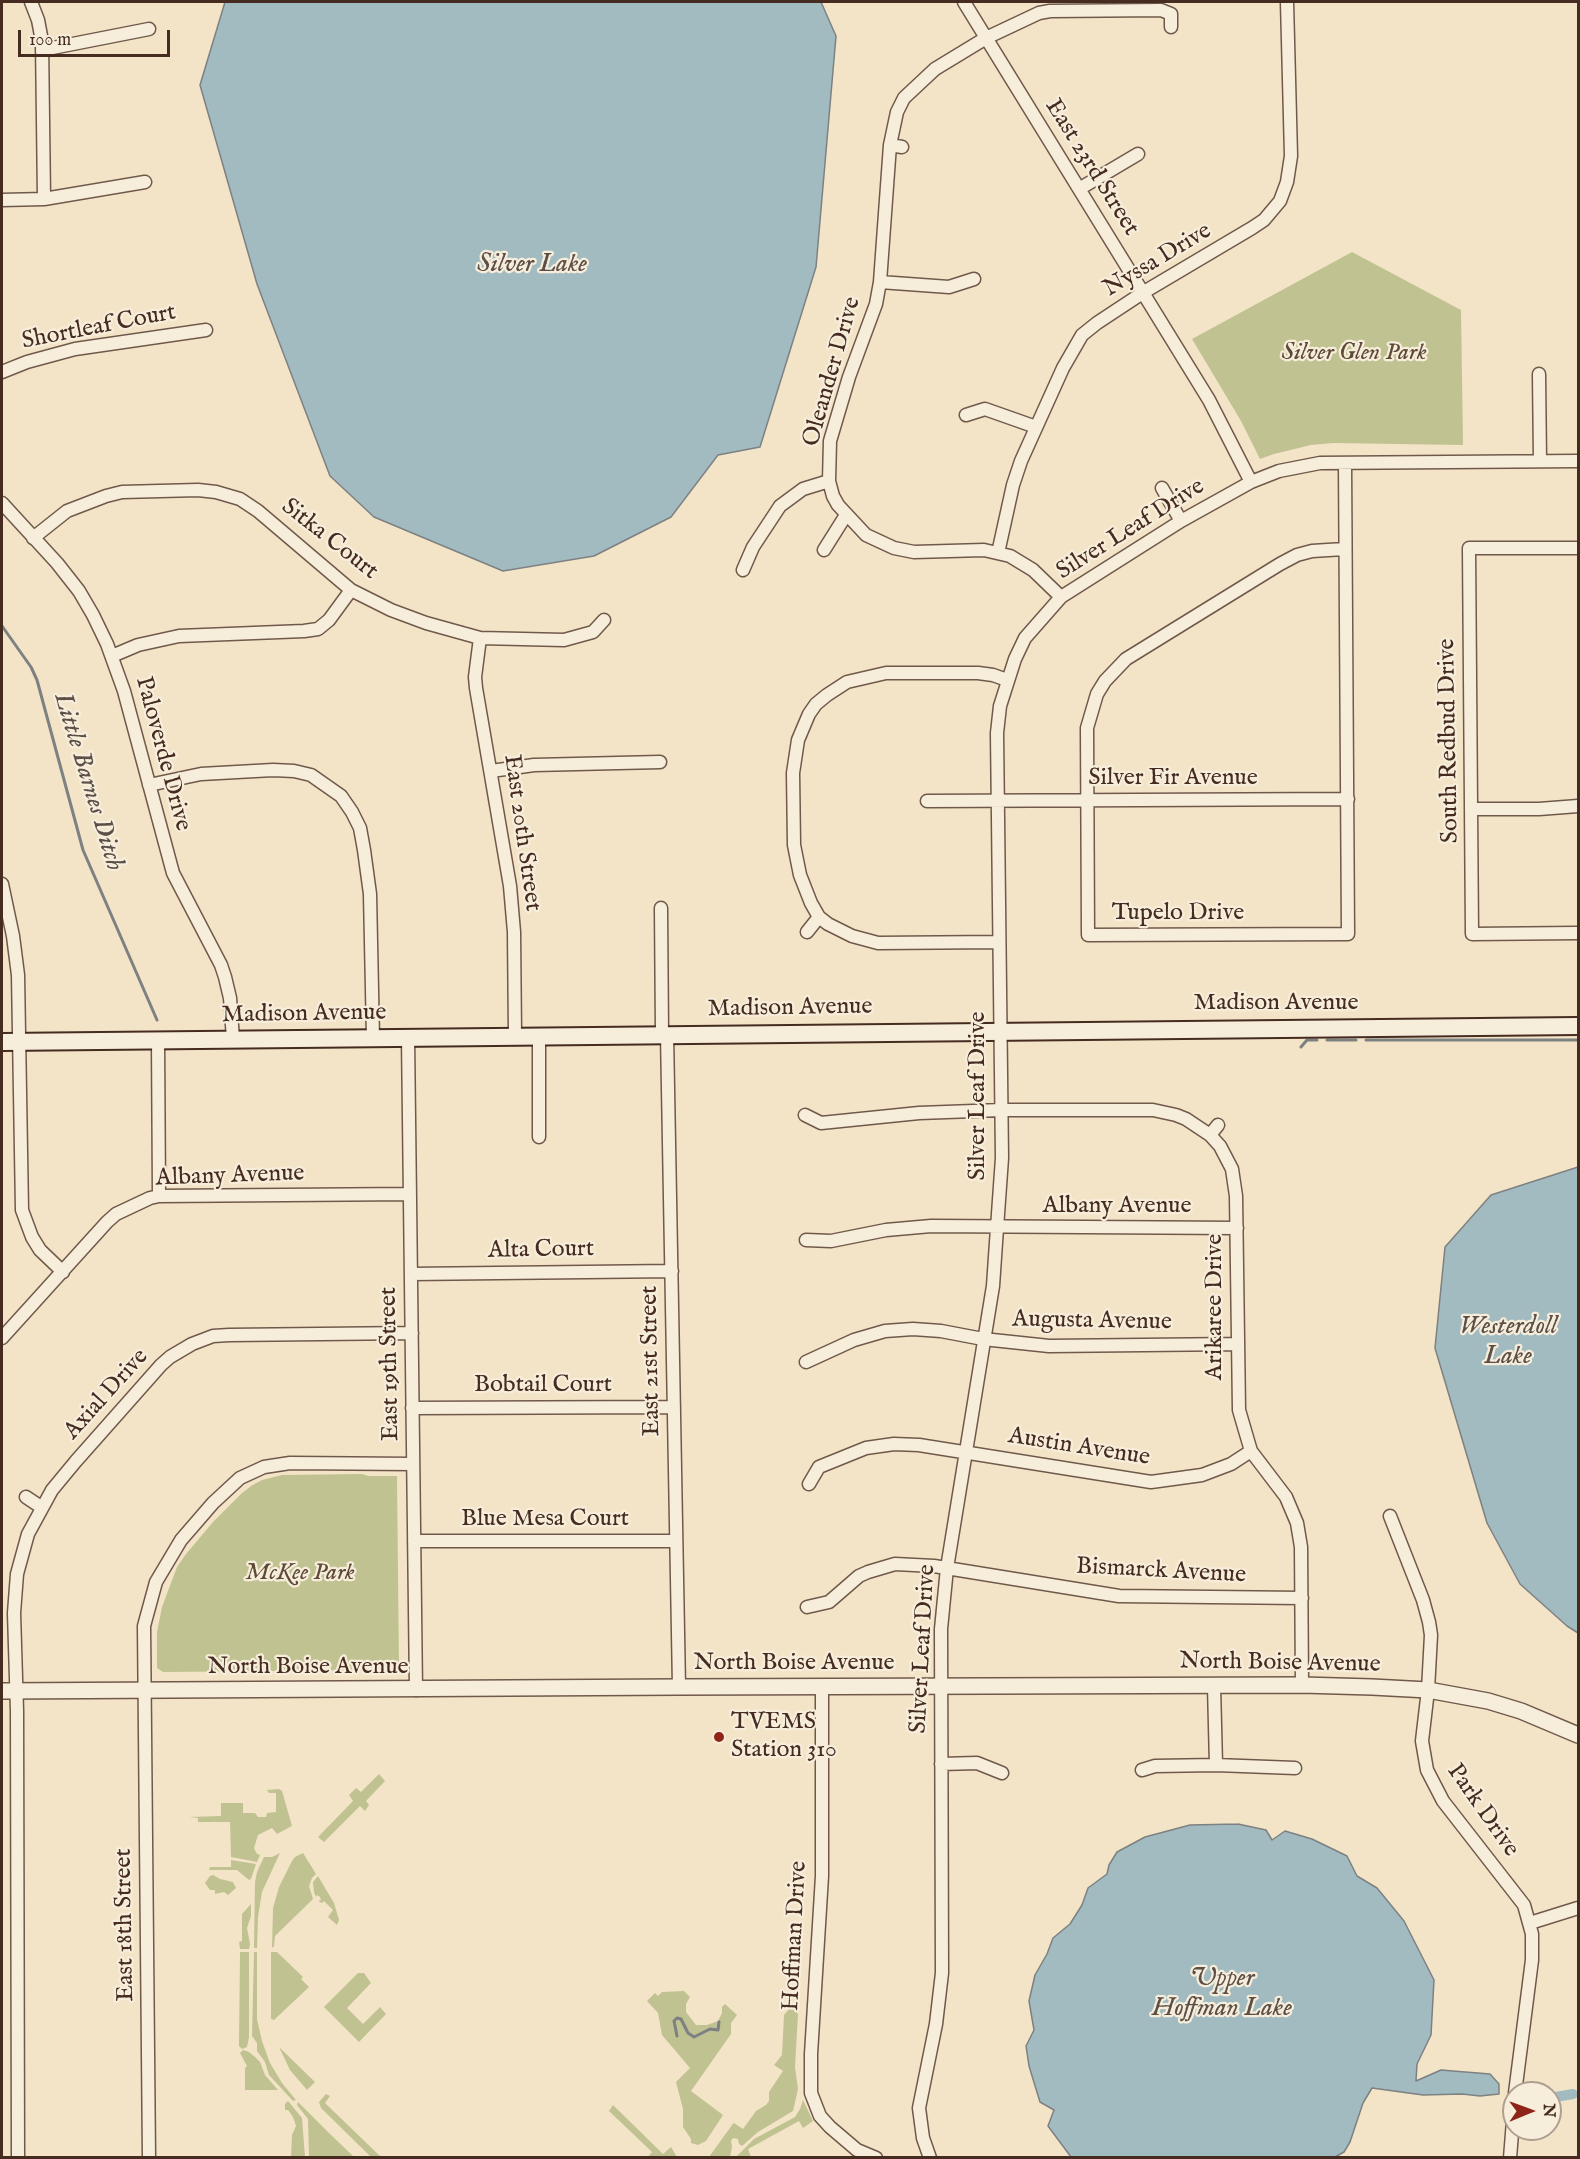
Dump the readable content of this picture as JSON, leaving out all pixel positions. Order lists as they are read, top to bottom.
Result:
{
  "streets": {
    "main road": ["Madison Avenue"],
    "street": [
      "East 23rd Street",
      "Nyssa Drive",
      "Shortleaf Court",
      "Oleander Drive",
      "Silver Leaf Drive",
      "Sitka Court",
      "South Redbud Drive",
      "Paloverde Drive",
      "Silver Fir Avenue",
      "East 20th Street",
      "Tupelo Drive",
      "Albany Avenue",
      "Alta Court",
      "Arikaree Drive",
      "Augusta Avenue",
      "East 21st Street",
      "East 19th Street",
      "Bobtail Court",
      "Axial Drive",
      "Austin Avenue",
      "Blue Mesa Court",
      "Bismarck Avenue",
      "North Boise Avenue",
      "Park Drive",
      "East 18th Street",
      "Hoffman Drive"
    ]
  },
  "crossings": [
    ["East 23rd Street", "Nyssa Drive"],
    ["East 23rd Street", "Oleander Drive"],
    ["East 23rd Street", "Silver Leaf Drive"],
    ["Nyssa Drive", "Oleander Drive"],
    ["Oleander Drive", "Silver Leaf Drive"],
    ["Silver Leaf Drive", "Silver Fir Avenue"],
    ["Silver Leaf Drive", "Tupelo Drive"],
    ["Silver Leaf Drive", "Madison Avenue"],
    ["Silver Leaf Drive", "Albany Avenue"],
    ["Silver Leaf Drive", "Arikaree Drive"],
    ["Silver Leaf Drive", "Augusta Avenue"],
    ["Silver Leaf Drive", "Austin Avenue"],
    ["Silver Leaf Drive", "Bismarck Avenue"],
    ["Silver Leaf Drive", "North Boise Avenue"],
    ["Sitka Court", "Paloverde Drive"],
    ["Sitka Court", "East 20th Street"],
    ["Paloverde Drive", "Madison Avenue"],
    ["Silver Fir Avenue", "Tupelo Drive"],
    ["East 20th Street", "Madison Avenue"],
    ["Madison Avenue", "East 21st Street"],
    ["Madison Avenue", "East 19th Street"],
    ["Albany Avenue", "Arikaree Drive"],
    ["Albany Avenue", "East 19th Street"],
    ["Alta Court", "East 21st Street"],
    ["Alta Court", "East 19th Street"],
    ["Arikaree Drive", "Augusta Avenue"],
    ["Arikaree Drive", "Austin Avenue"],
    ["Arikaree Drive", "Bismarck Avenue"],
    ["Arikaree Drive", "North Boise Avenue"],
    ["East 21st Street", "Bobtail Court"],
    ["East 21st Street", "Blue Mesa Court"],
    ["East 21st Street", "North Boise Avenue"],
    ["East 19th Street", "Bobtail Court"],
    ["East 19th Street", "Axial Drive"],
    ["East 19th Street", "Blue Mesa Court"],
    ["East 19th Street", "North Boise Avenue"],
    ["East 19th Street", "East 18th Street"],
    ["Axial Drive", "North Boise Avenue"],
    ["North Boise Avenue", "Park Drive"],
    ["North Boise Avenue", "East 18th Street"],
    ["North Boise Avenue", "Hoffman Drive"]
  ],
  "water": [
    "Silver Lake",
    "Little Barnes Ditch",
    "Westerdoll Lake",
    "Upper Hoffman Lake"
  ],
  "parks": ["Silver Glen Park", "McKee Park"],
  "places": ["TVEMS Station 310"],
  "scale_bar": "100 m",
  "north": "right"
}
